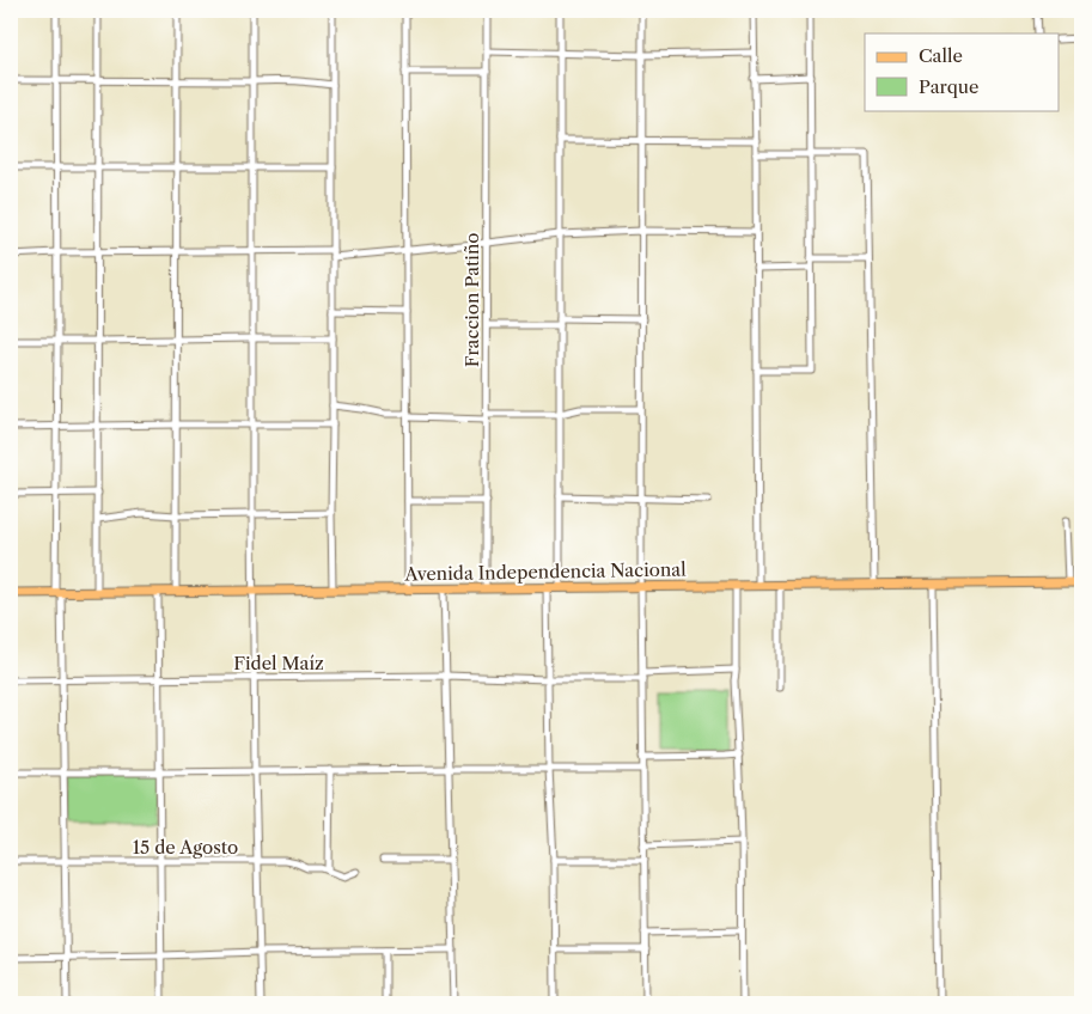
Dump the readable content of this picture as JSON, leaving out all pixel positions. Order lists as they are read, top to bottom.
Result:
{
  "streets": {
    "main road": ["Avenida Independencia Nacional"],
    "street": ["Fraccion Patiño", "Fidel Maíz", "15 de Agosto"]
  },
  "crossings": [
    ["Fraccion Patiño", "Avenida Independencia Nacional"]
  ],
  "legend": ["Calle", "Parque"]
}
